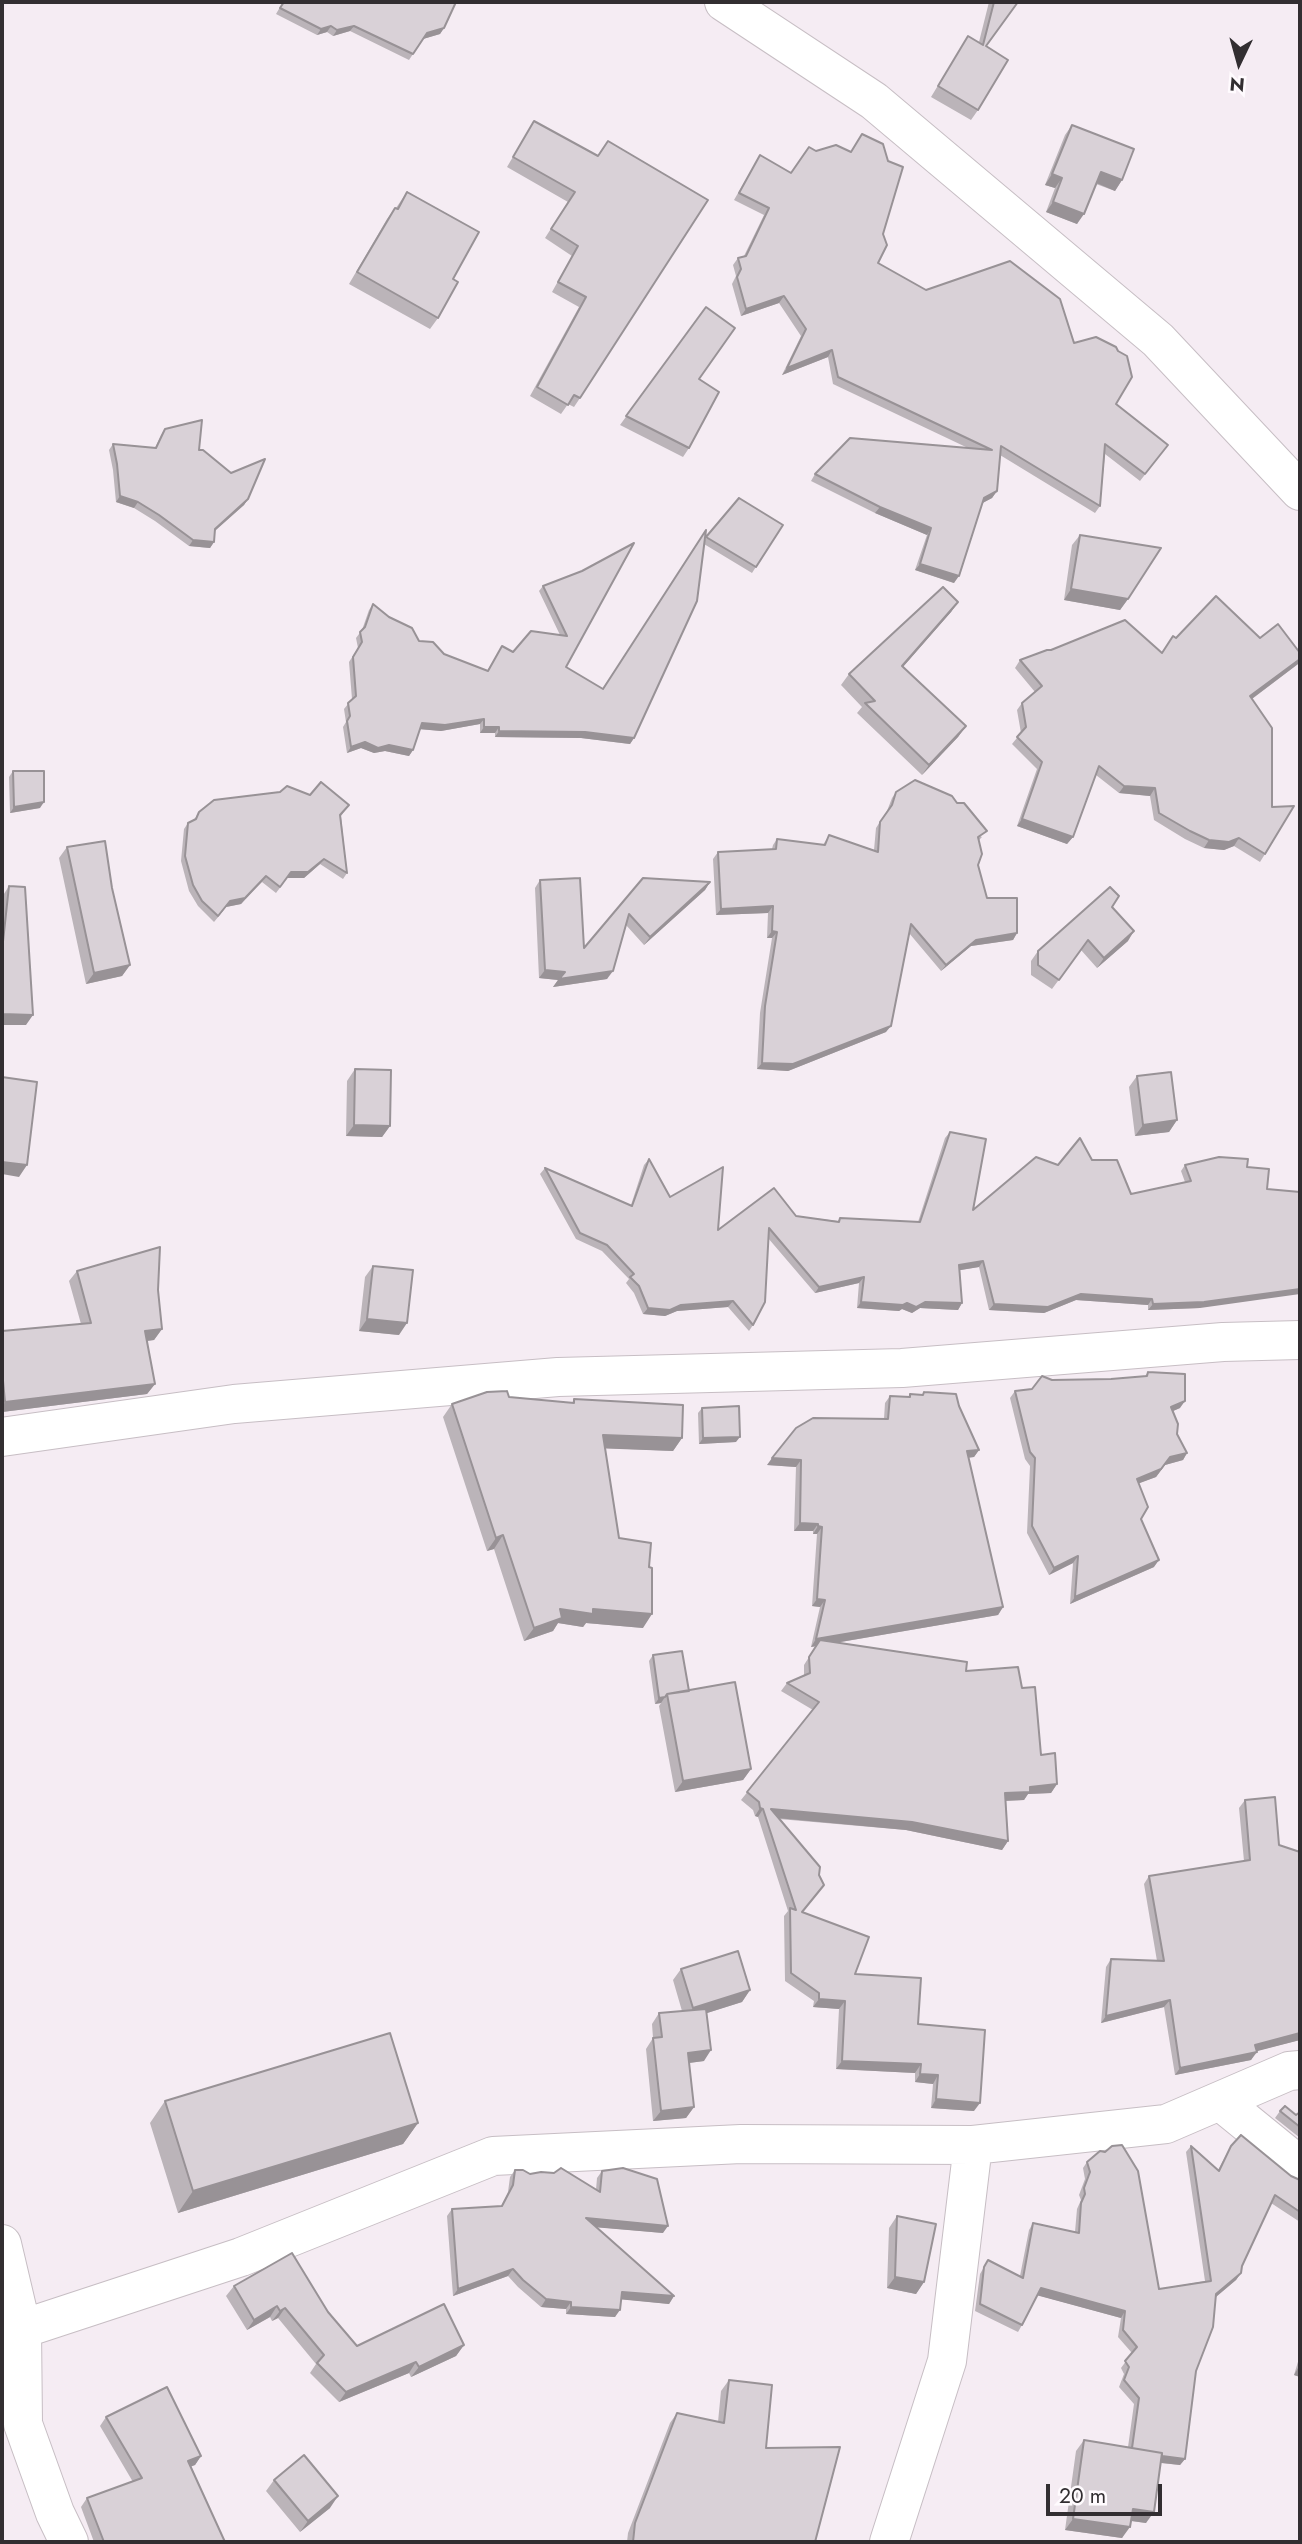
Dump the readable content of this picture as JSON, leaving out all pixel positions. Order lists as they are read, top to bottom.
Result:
{
  "scale_bar": "20 m",
  "north": "bottom"
}
